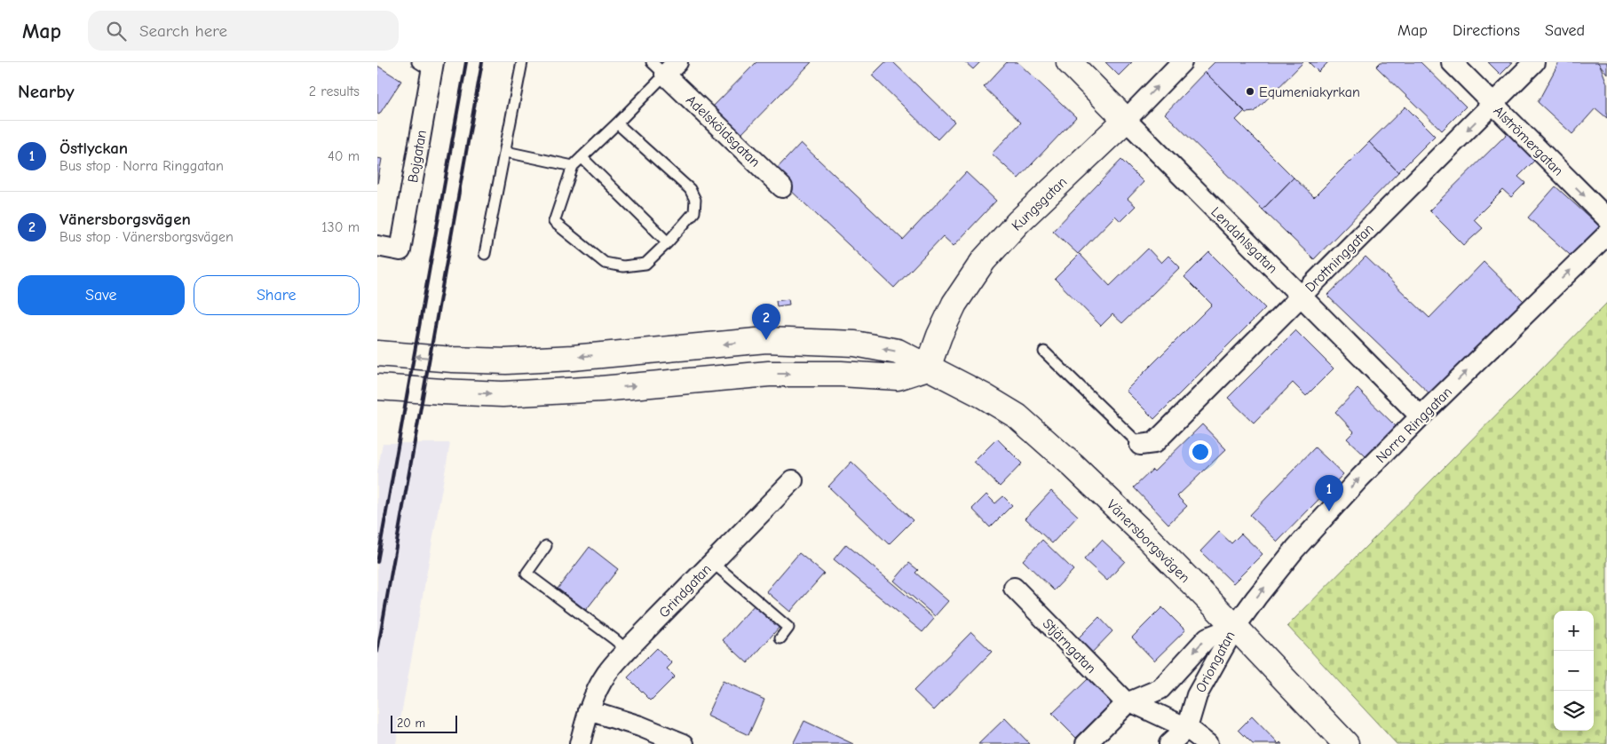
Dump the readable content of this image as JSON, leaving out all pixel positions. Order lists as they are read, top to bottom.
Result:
{
  "streets": {
    "main road": ["Kungsgatan", "Lendahlsgatan", "Vänersborgsvägen"],
    "street": [
      "Adelsköldsgatan",
      "Alströmergatan",
      "Bojgatan",
      "Drottninggatan",
      "Norra Ringgatan",
      "Grindgatan",
      "Stjärngatan",
      "Oriongatan"
    ]
  },
  "crossings": [
    ["Alströmergatan", "Drottninggatan"],
    ["Kungsgatan", "Lendahlsgatan"],
    ["Kungsgatan", "Vänersborgsvägen"],
    ["Lendahlsgatan", "Drottninggatan"],
    ["Lendahlsgatan", "Norra Ringgatan"],
    ["Norra Ringgatan", "Vänersborgsvägen"],
    ["Norra Ringgatan", "Oriongatan"],
    ["Vänersborgsvägen", "Oriongatan"],
    ["Stjärngatan", "Oriongatan"]
  ],
  "one_way": [
    "Alströmergatan",
    "Drottninggatan",
    "Norra Ringgatan",
    "Oriongatan"
  ],
  "places": ["Equmeniakyrkan"],
  "scale_bar": "20 m",
  "page": {
    "header": "Map",
    "search": "Search here",
    "nav": ["Map", "Directions", "Saved"],
    "heading": ["Nearby", "2 results"],
    "list": [
      {
        "mark": "1",
        "name": "Östlyckan",
        "note": "Bus stop · Norra Ringgatan",
        "value": "40 m"
      },
      {
        "mark": "2",
        "name": "Vänersborgsvägen",
        "note": "Bus stop · Vänersborgsvägen",
        "value": "130 m"
      }
    ],
    "buttons": ["Save", "Share"],
    "pins": ["2", "1"],
    "map_buttons": ["+", "−"],
    "scale": "20 m"
  }
}
